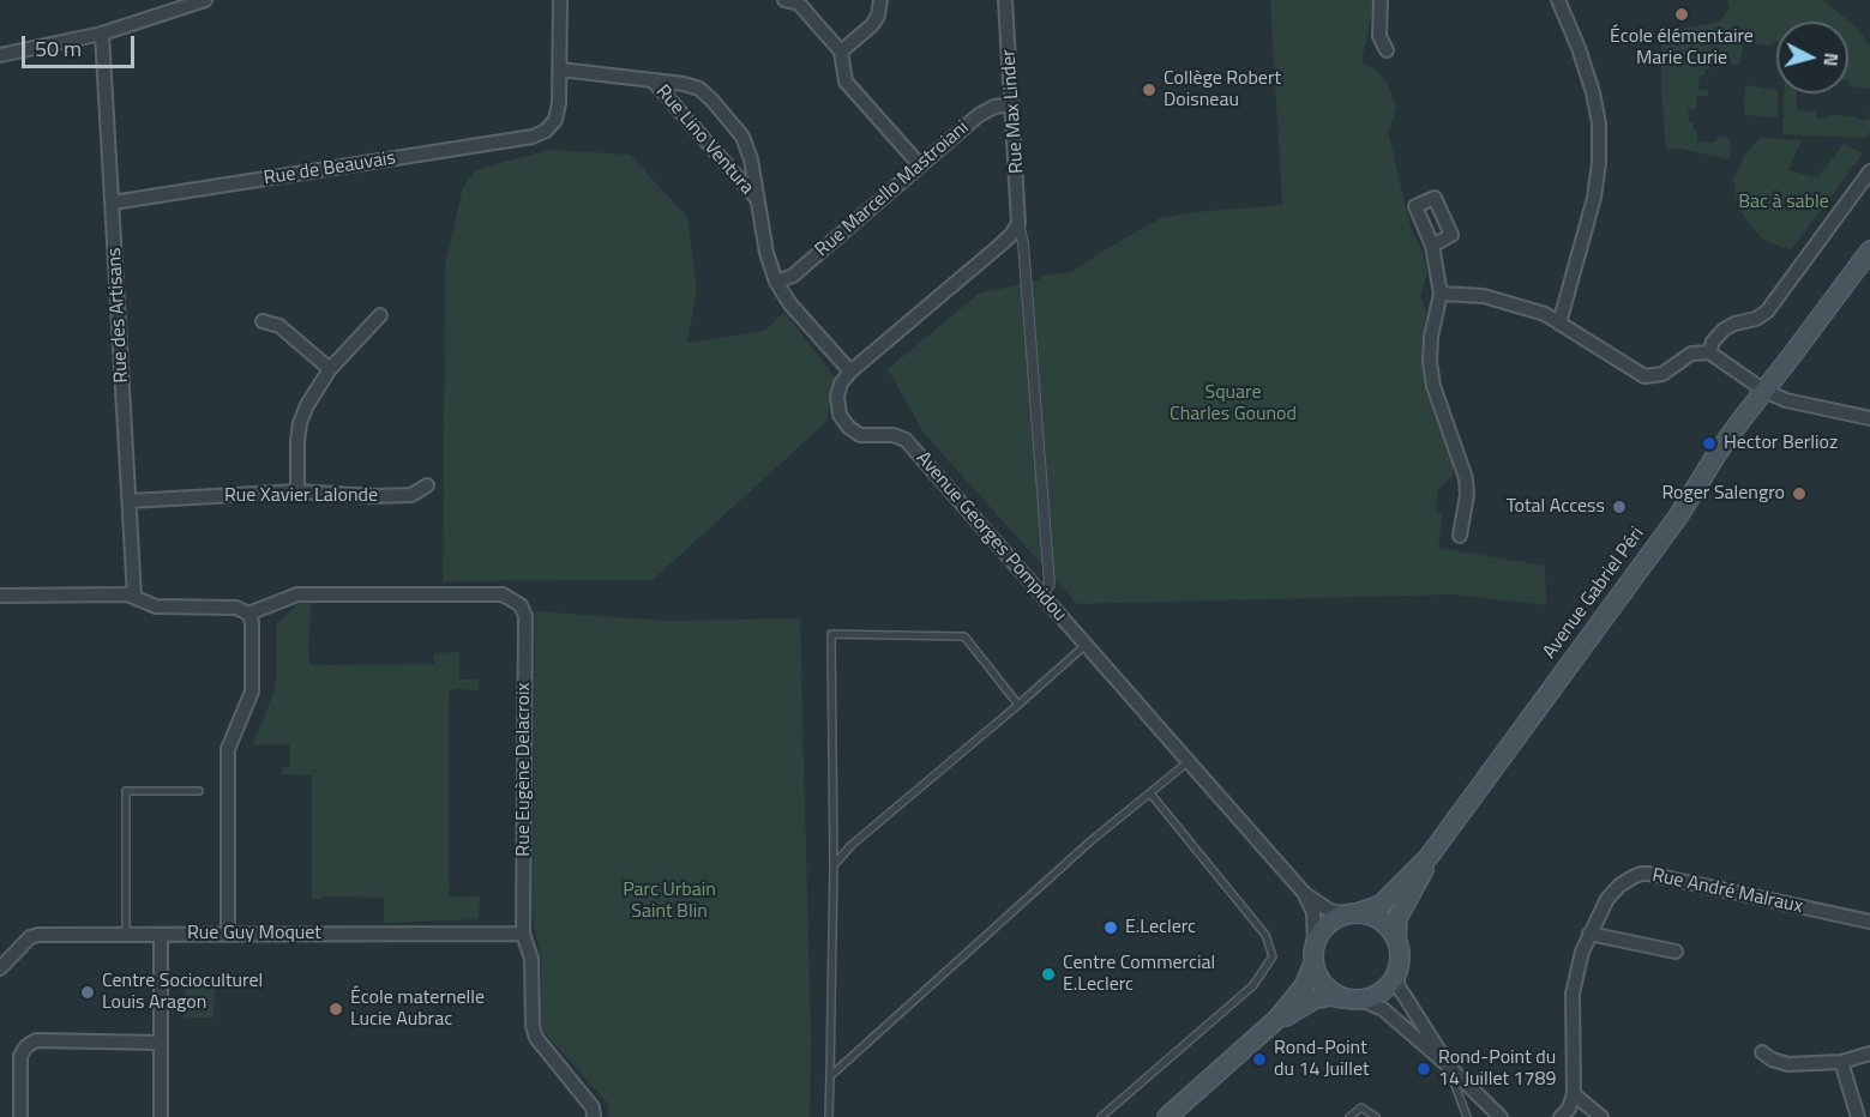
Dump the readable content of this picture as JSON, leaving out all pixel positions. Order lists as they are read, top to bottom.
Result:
{
  "streets": {
    "main road": ["Avenue Gabriel Péri"],
    "street": [
      "Rue Max Linder",
      "Rue Lino Ventura",
      "Rue de Beauvais",
      "Rue Marcello Mastroiani",
      "Rue des Artisans",
      "Rue Xavier Lalonde",
      "Avenue Georges Pompidou",
      "Rue Eugène Delacroix",
      "Rue André Malraux",
      "Rue Guy Moquet"
    ]
  },
  "crossings": [
    ["Rue Max Linder", "Rue Marcello Mastroiani"],
    ["Rue Max Linder", "Avenue Georges Pompidou"],
    ["Rue Lino Ventura", "Rue de Beauvais"],
    ["Rue Lino Ventura", "Rue Marcello Mastroiani"],
    ["Rue Lino Ventura", "Avenue Georges Pompidou"],
    ["Rue de Beauvais", "Rue des Artisans"],
    ["Rue des Artisans", "Rue Xavier Lalonde"],
    ["Avenue Georges Pompidou", "Avenue Gabriel Péri"],
    ["Rue Eugène Delacroix", "Rue Guy Moquet"]
  ],
  "parks": ["Bac à sable", "Square Charles Gounod", "Parc Urbain Saint Blin"],
  "places": [
    "École élémentaire Marie Curie",
    "Collège Robert Doisneau",
    "Hector Berlioz",
    "Roger Salengro",
    "Total Access",
    "E.Leclerc",
    "Centre Commercial E.Leclerc",
    "Centre Socioculturel Louis Aragon",
    "École maternelle Lucie Aubrac",
    "Rond-Point du 14 Juillet",
    "Rond-Point du 14 Juillet 1789"
  ],
  "scale_bar": "50 m",
  "north": "right"
}
